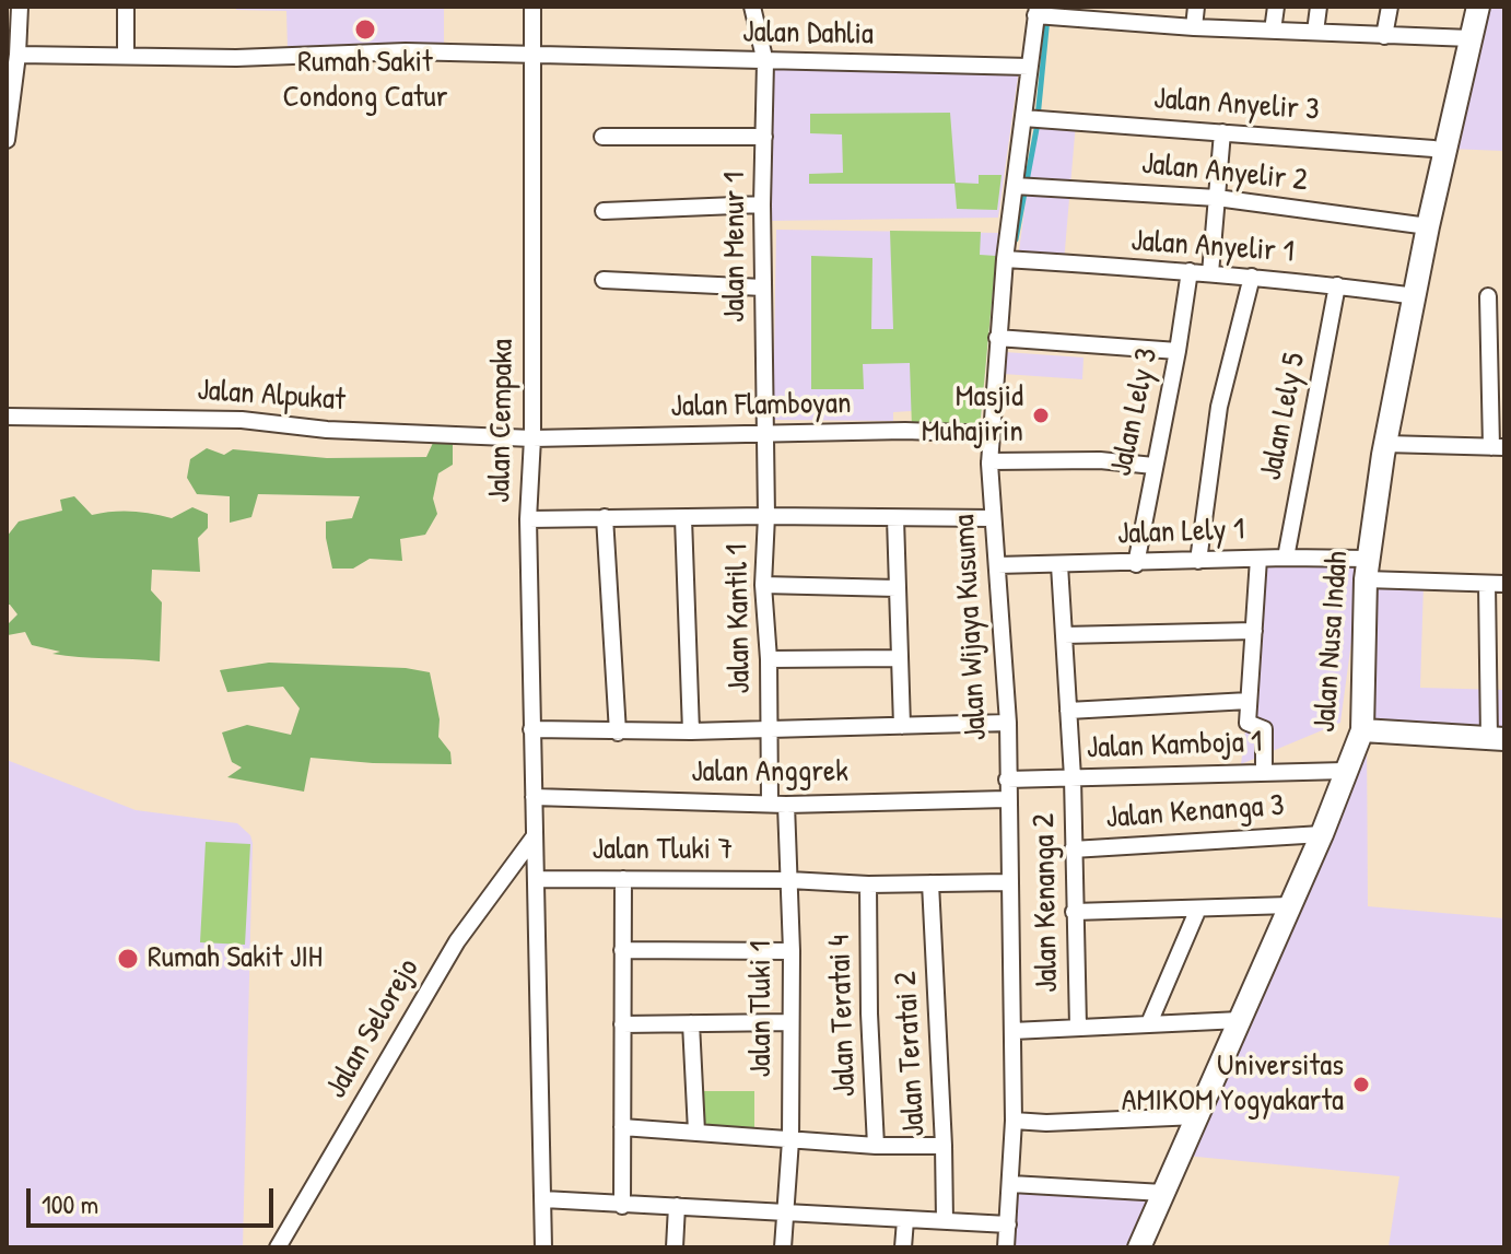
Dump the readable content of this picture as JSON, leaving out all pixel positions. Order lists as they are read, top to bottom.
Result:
{
  "streets": {
    "main road": ["Jalan Nusa Indah"],
    "street": [
      "Jalan Dahlia",
      "Jalan Anyelir 3",
      "Jalan Anyelir 2",
      "Jalan Menur 1",
      "Jalan Anyelir 1",
      "Jalan Alpukat",
      "Jalan Flamboyan",
      "Jalan Lely 3",
      "Jalan Lely 5",
      "Jalan Cempaka",
      "Jalan Lely 1",
      "Jalan Kantil 1",
      "Jalan Wijaya Kusuma",
      "Jalan Kamboja 1",
      "Jalan Anggrek",
      "Jalan Kenanga 3",
      "Jalan Tluki 7",
      "Jalan Kenanga 2",
      "Jalan Tluki 1",
      "Jalan Teratai 4",
      "Jalan Selorejo",
      "Jalan Teratai 2"
    ]
  },
  "crossings": [
    ["Jalan Dahlia", "Jalan Menur 1"],
    ["Jalan Dahlia", "Jalan Cempaka"],
    ["Jalan Dahlia", "Jalan Wijaya Kusuma"],
    ["Jalan Anyelir 3", "Jalan Wijaya Kusuma"],
    ["Jalan Anyelir 3", "Jalan Nusa Indah"],
    ["Jalan Anyelir 2", "Jalan Wijaya Kusuma"],
    ["Jalan Anyelir 2", "Jalan Nusa Indah"],
    ["Jalan Menur 1", "Jalan Flamboyan"],
    ["Jalan Menur 1", "Jalan Kantil 1"],
    ["Jalan Anyelir 1", "Jalan Lely 3"],
    ["Jalan Anyelir 1", "Jalan Lely 5"],
    ["Jalan Anyelir 1", "Jalan Wijaya Kusuma"],
    ["Jalan Anyelir 1", "Jalan Nusa Indah"],
    ["Jalan Alpukat", "Jalan Flamboyan"],
    ["Jalan Alpukat", "Jalan Cempaka"],
    ["Jalan Flamboyan", "Jalan Cempaka"],
    ["Jalan Flamboyan", "Jalan Kantil 1"],
    ["Jalan Flamboyan", "Jalan Wijaya Kusuma"],
    ["Jalan Lely 3", "Jalan Lely 1"],
    ["Jalan Lely 5", "Jalan Lely 1"],
    ["Jalan Cempaka", "Jalan Anggrek"],
    ["Jalan Cempaka", "Jalan Tluki 7"],
    ["Jalan Cempaka", "Jalan Selorejo"],
    ["Jalan Lely 1", "Jalan Wijaya Kusuma"],
    ["Jalan Lely 1", "Jalan Nusa Indah"],
    ["Jalan Lely 1", "Jalan Kenanga 2"],
    ["Jalan Kantil 1", "Jalan Anggrek"],
    ["Jalan Kantil 1", "Jalan Tluki 1"],
    ["Jalan Wijaya Kusuma", "Jalan Kamboja 1"],
    ["Jalan Wijaya Kusuma", "Jalan Anggrek"],
    ["Jalan Wijaya Kusuma", "Jalan Tluki 7"],
    ["Jalan Nusa Indah", "Jalan Kamboja 1"],
    ["Jalan Nusa Indah", "Jalan Kenanga 3"],
    ["Jalan Kamboja 1", "Jalan Kenanga 2"],
    ["Jalan Anggrek", "Jalan Tluki 1"],
    ["Jalan Kenanga 3", "Jalan Kenanga 2"],
    ["Jalan Tluki 7", "Jalan Tluki 1"],
    ["Jalan Tluki 7", "Jalan Teratai 4"],
    ["Jalan Tluki 7", "Jalan Teratai 2"]
  ],
  "places": [
    "Rumah Sakit Condong Catur",
    "Masjid Muhajirin",
    "Rumah Sakit JIH",
    "Universitas AMIKOM Yogyakarta"
  ],
  "scale_bar": "100 m"
}
